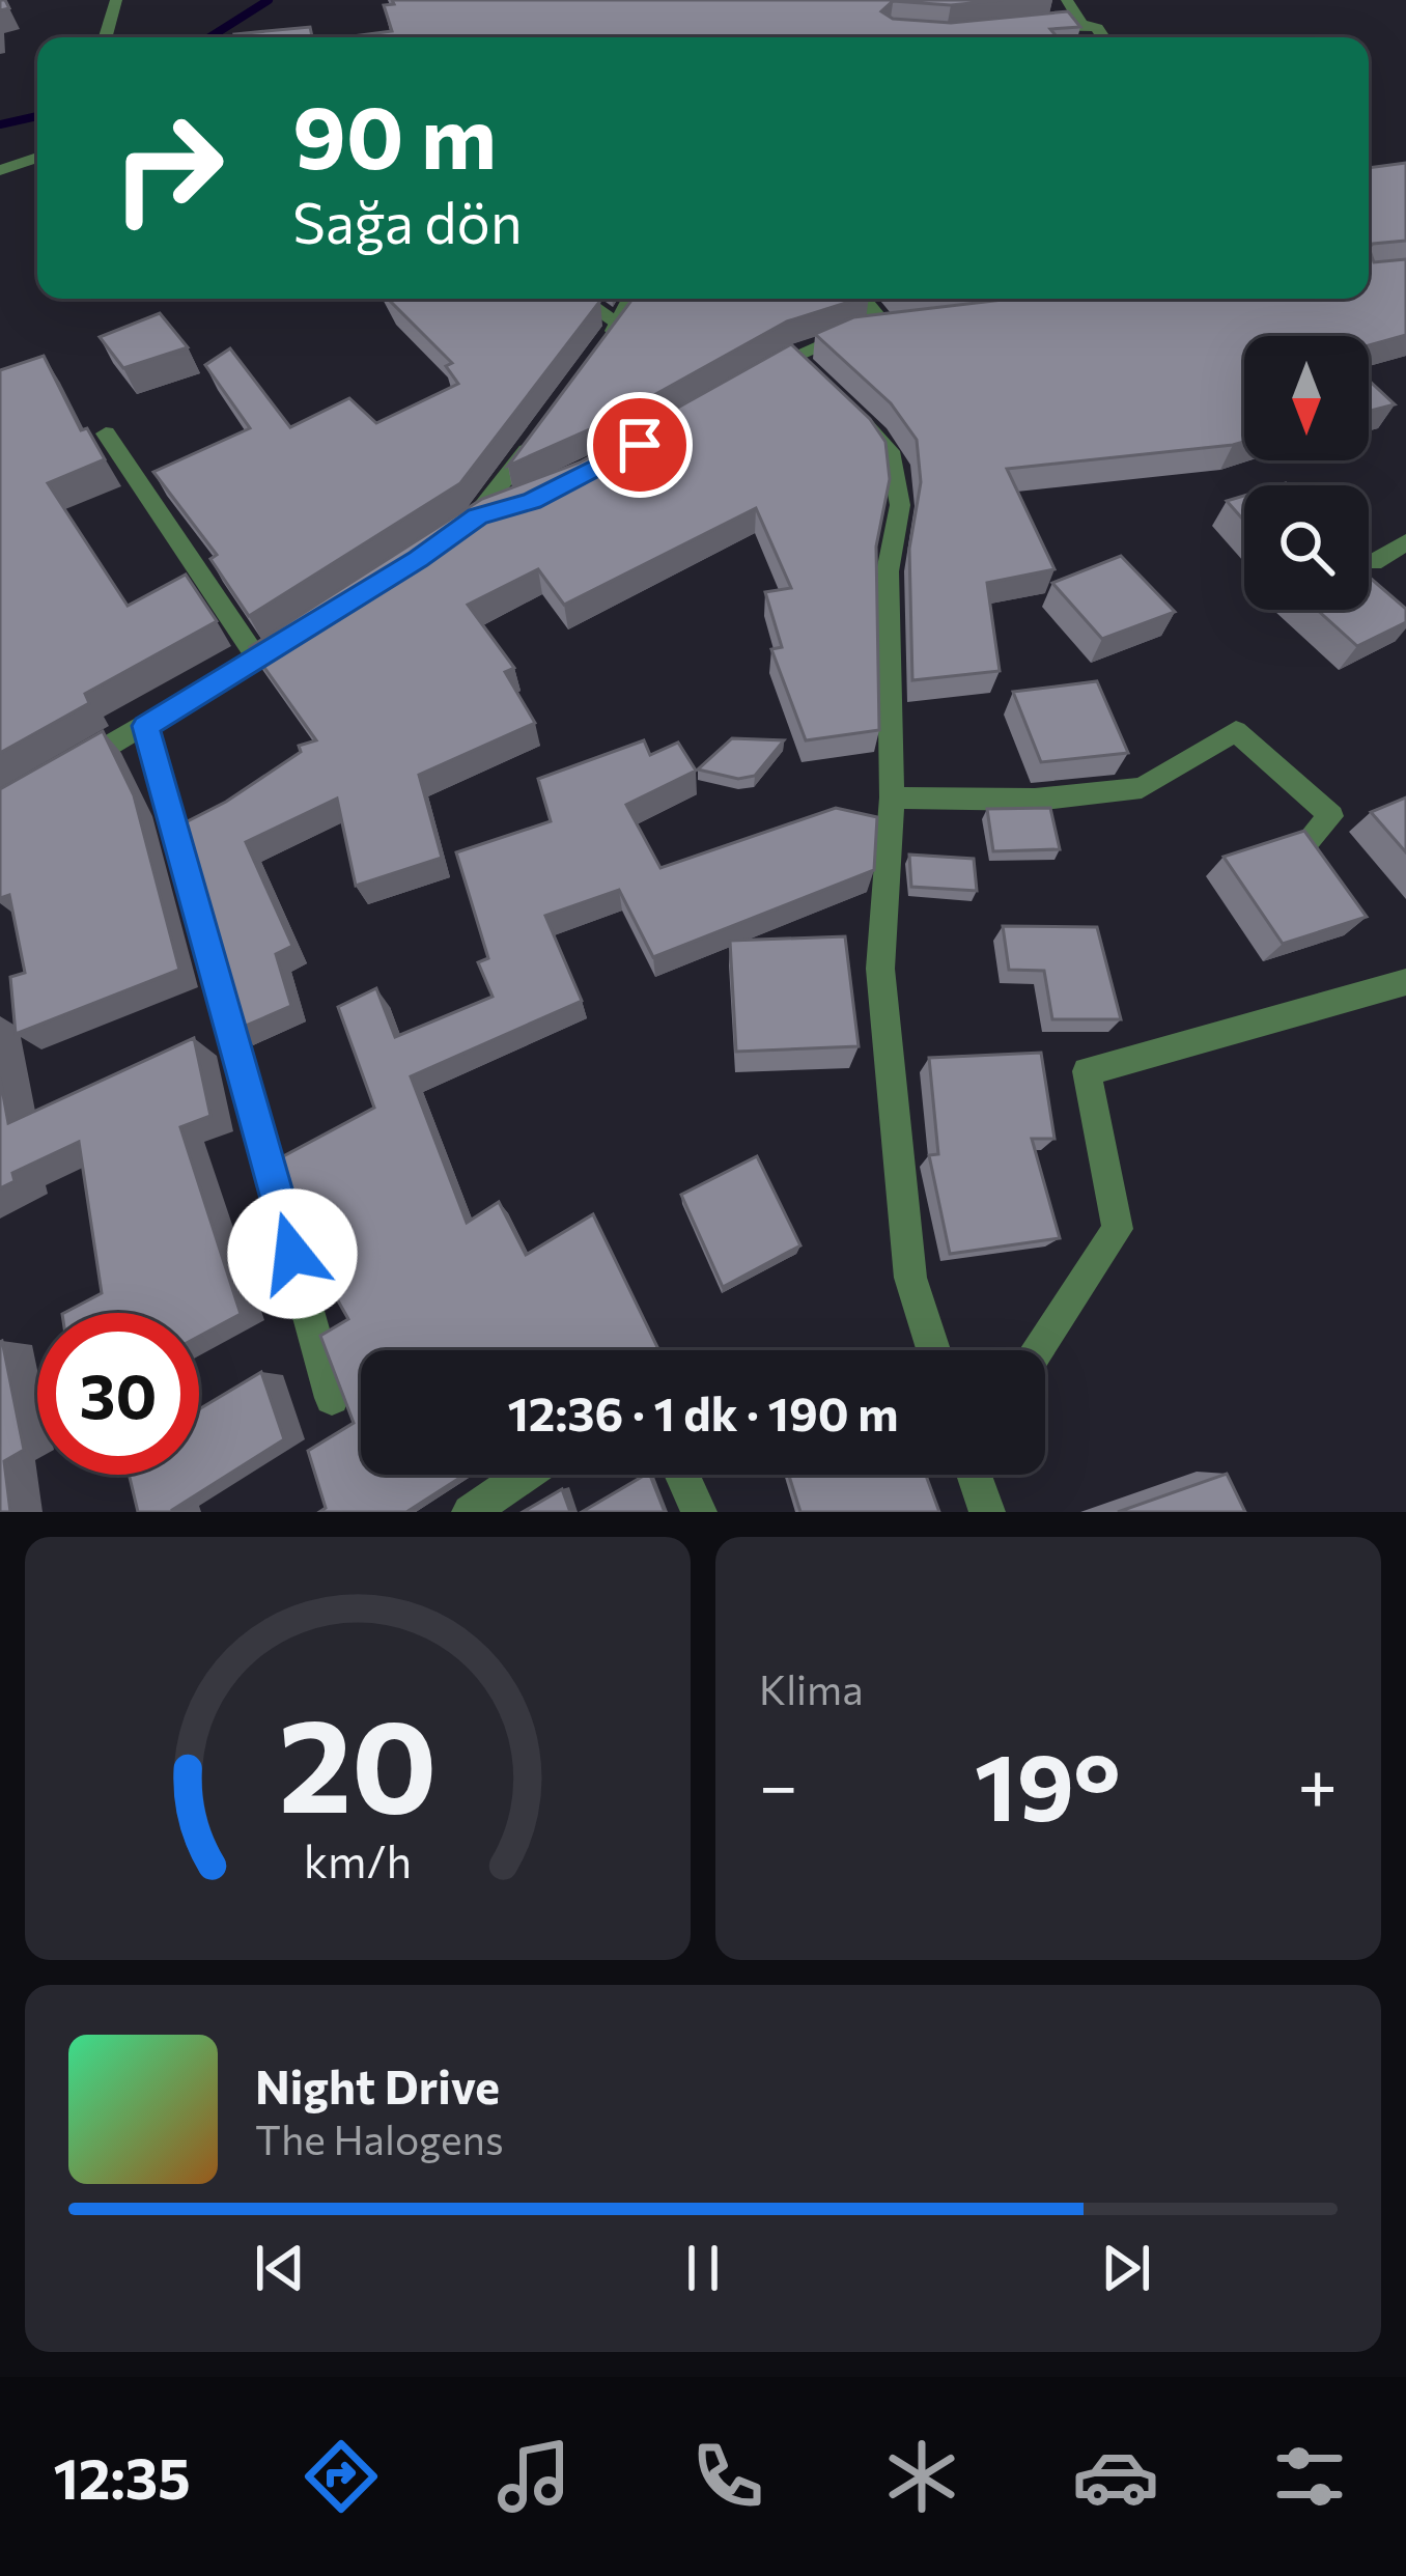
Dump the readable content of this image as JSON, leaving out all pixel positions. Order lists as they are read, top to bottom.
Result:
{
  "north": "bottom",
  "page": {
    "turn": ["90 m", "Sağa dön"],
    "limit": "30",
    "trip": "12:36 · 1 dk · 190 m",
    "tile": "Klima",
    "heat": ["−", "19°", "+"],
    "song": ["Night Drive", "The Halogens"],
    "tabs": "12:35",
    "gauge": ["20", "km/h"]
  }
}
